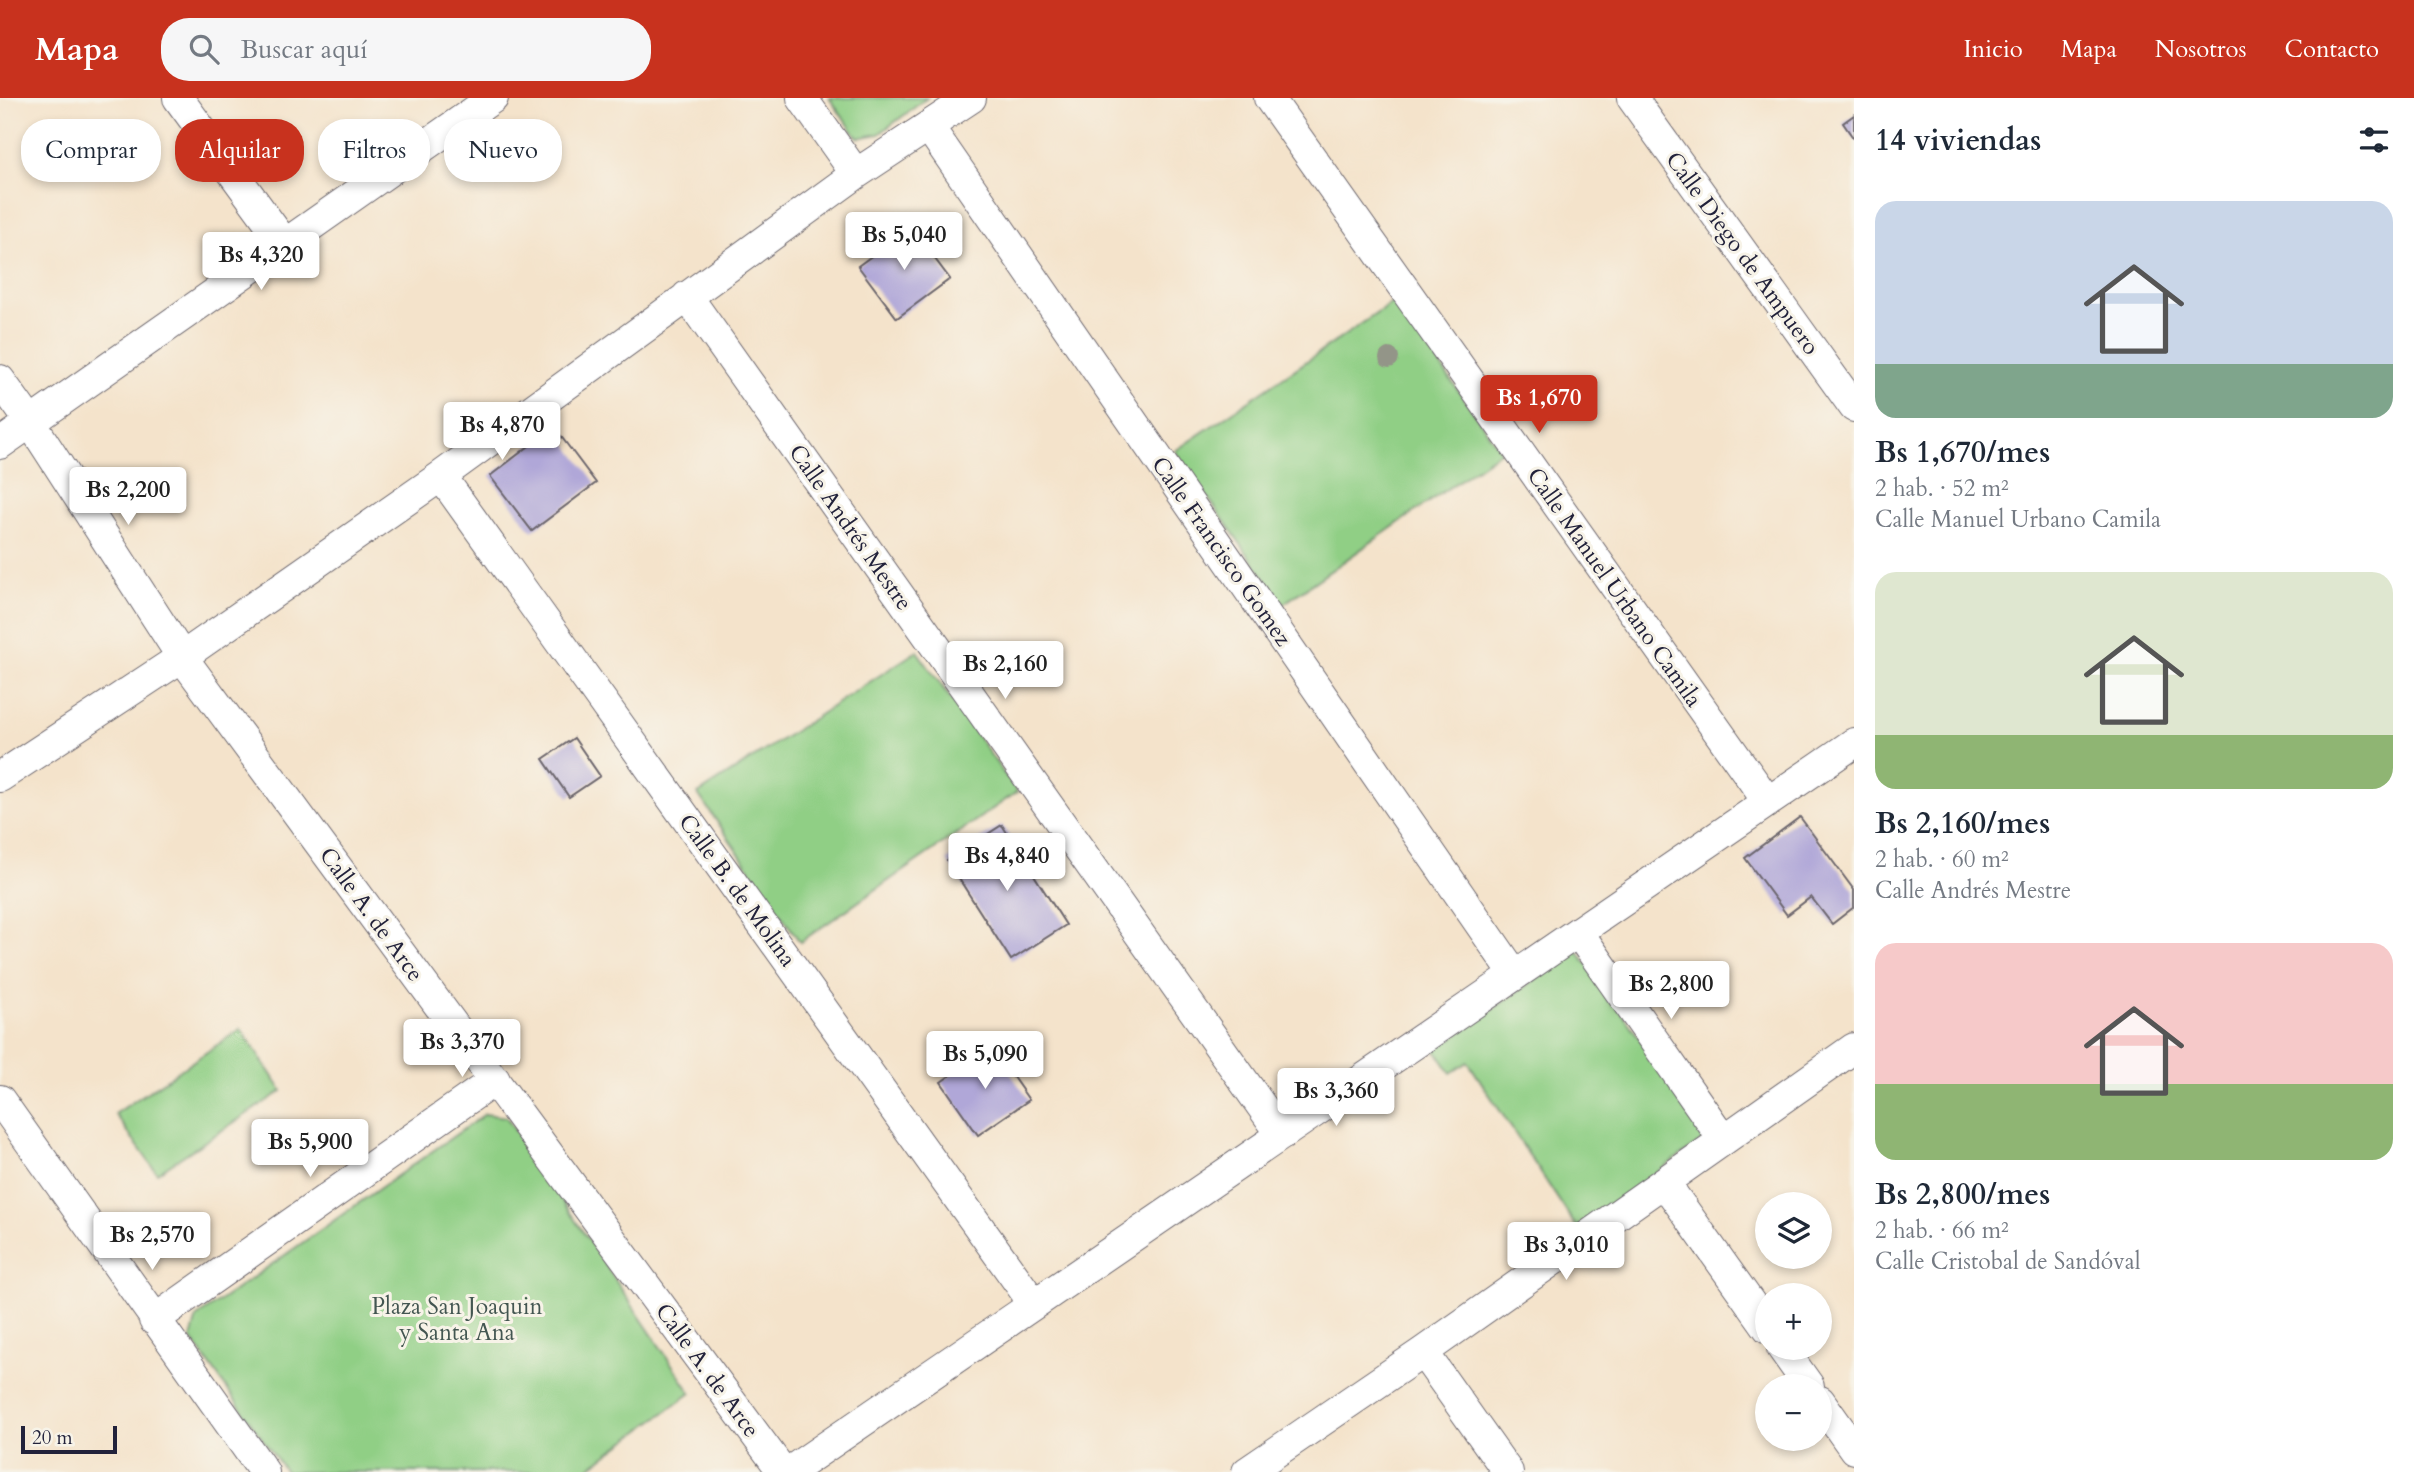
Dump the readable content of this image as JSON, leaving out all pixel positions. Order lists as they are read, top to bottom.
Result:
{
  "streets": {
    "street": [
      "Calle Diego de Ampuero",
      "Calle Andrés Mestre",
      "Calle Francisco Gomez",
      "Calle Manuel Urbano Camila",
      "Calle B. de Molina",
      "Calle A. de Arce"
    ]
  },
  "parks": ["Plaza San Joaquin y Santa Ana"],
  "scale_bar": "20 m",
  "page": {
    "header": "Mapa",
    "search": "Buscar aquí",
    "nav": [
      "Inicio",
      "Mapa",
      "Nosotros",
      "Contacto"
    ],
    "heading": "14 viviendas",
    "chip": [
      "Comprar",
      "Alquilar",
      "Filtros",
      "Nuevo"
    ],
    "list": [
      {
        "name": "Bs 1,670/mes",
        "note": "2 hab. · 52 m² · Calle Manuel Urbano Camila"
      },
      {
        "name": "Bs 2,160/mes",
        "note": "2 hab. · 60 m² · Calle Andrés Mestre"
      },
      {
        "name": "Bs 2,800/mes",
        "note": "2 hab. · 66 m² · Calle Cristobal de Sandóval"
      }
    ],
    "price": [
      "Bs 5,040",
      "Bs 4,320",
      "Bs 1,670",
      "Bs 4,870",
      "Bs 2,200",
      "Bs 2,160",
      "Bs 4,840",
      "Bs 2,800",
      "Bs 3,370",
      "Bs 5,090",
      "Bs 3,360",
      "Bs 5,900",
      "Bs 2,570",
      "Bs 3,010"
    ],
    "map_buttons": ["+", "−"],
    "scale": "20 m"
  }
}
